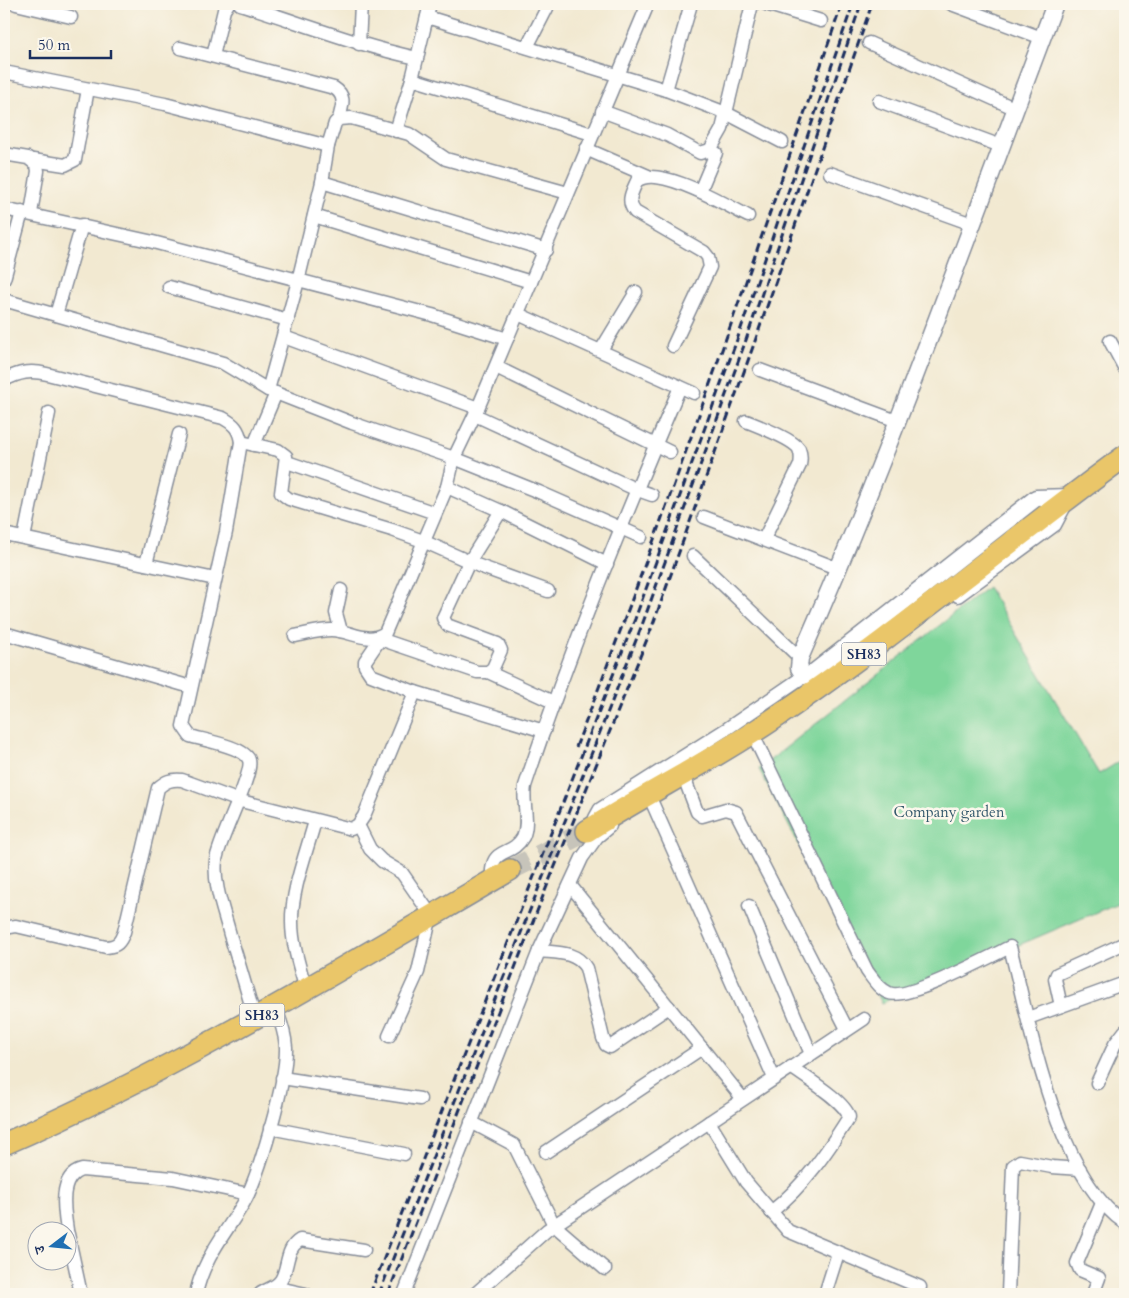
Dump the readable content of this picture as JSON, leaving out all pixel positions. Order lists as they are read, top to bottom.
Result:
{
  "streets": {
    "main road": ["SH83"]
  },
  "parks": ["Company garden"],
  "scale_bar": "50 m",
  "north": "left"
}
